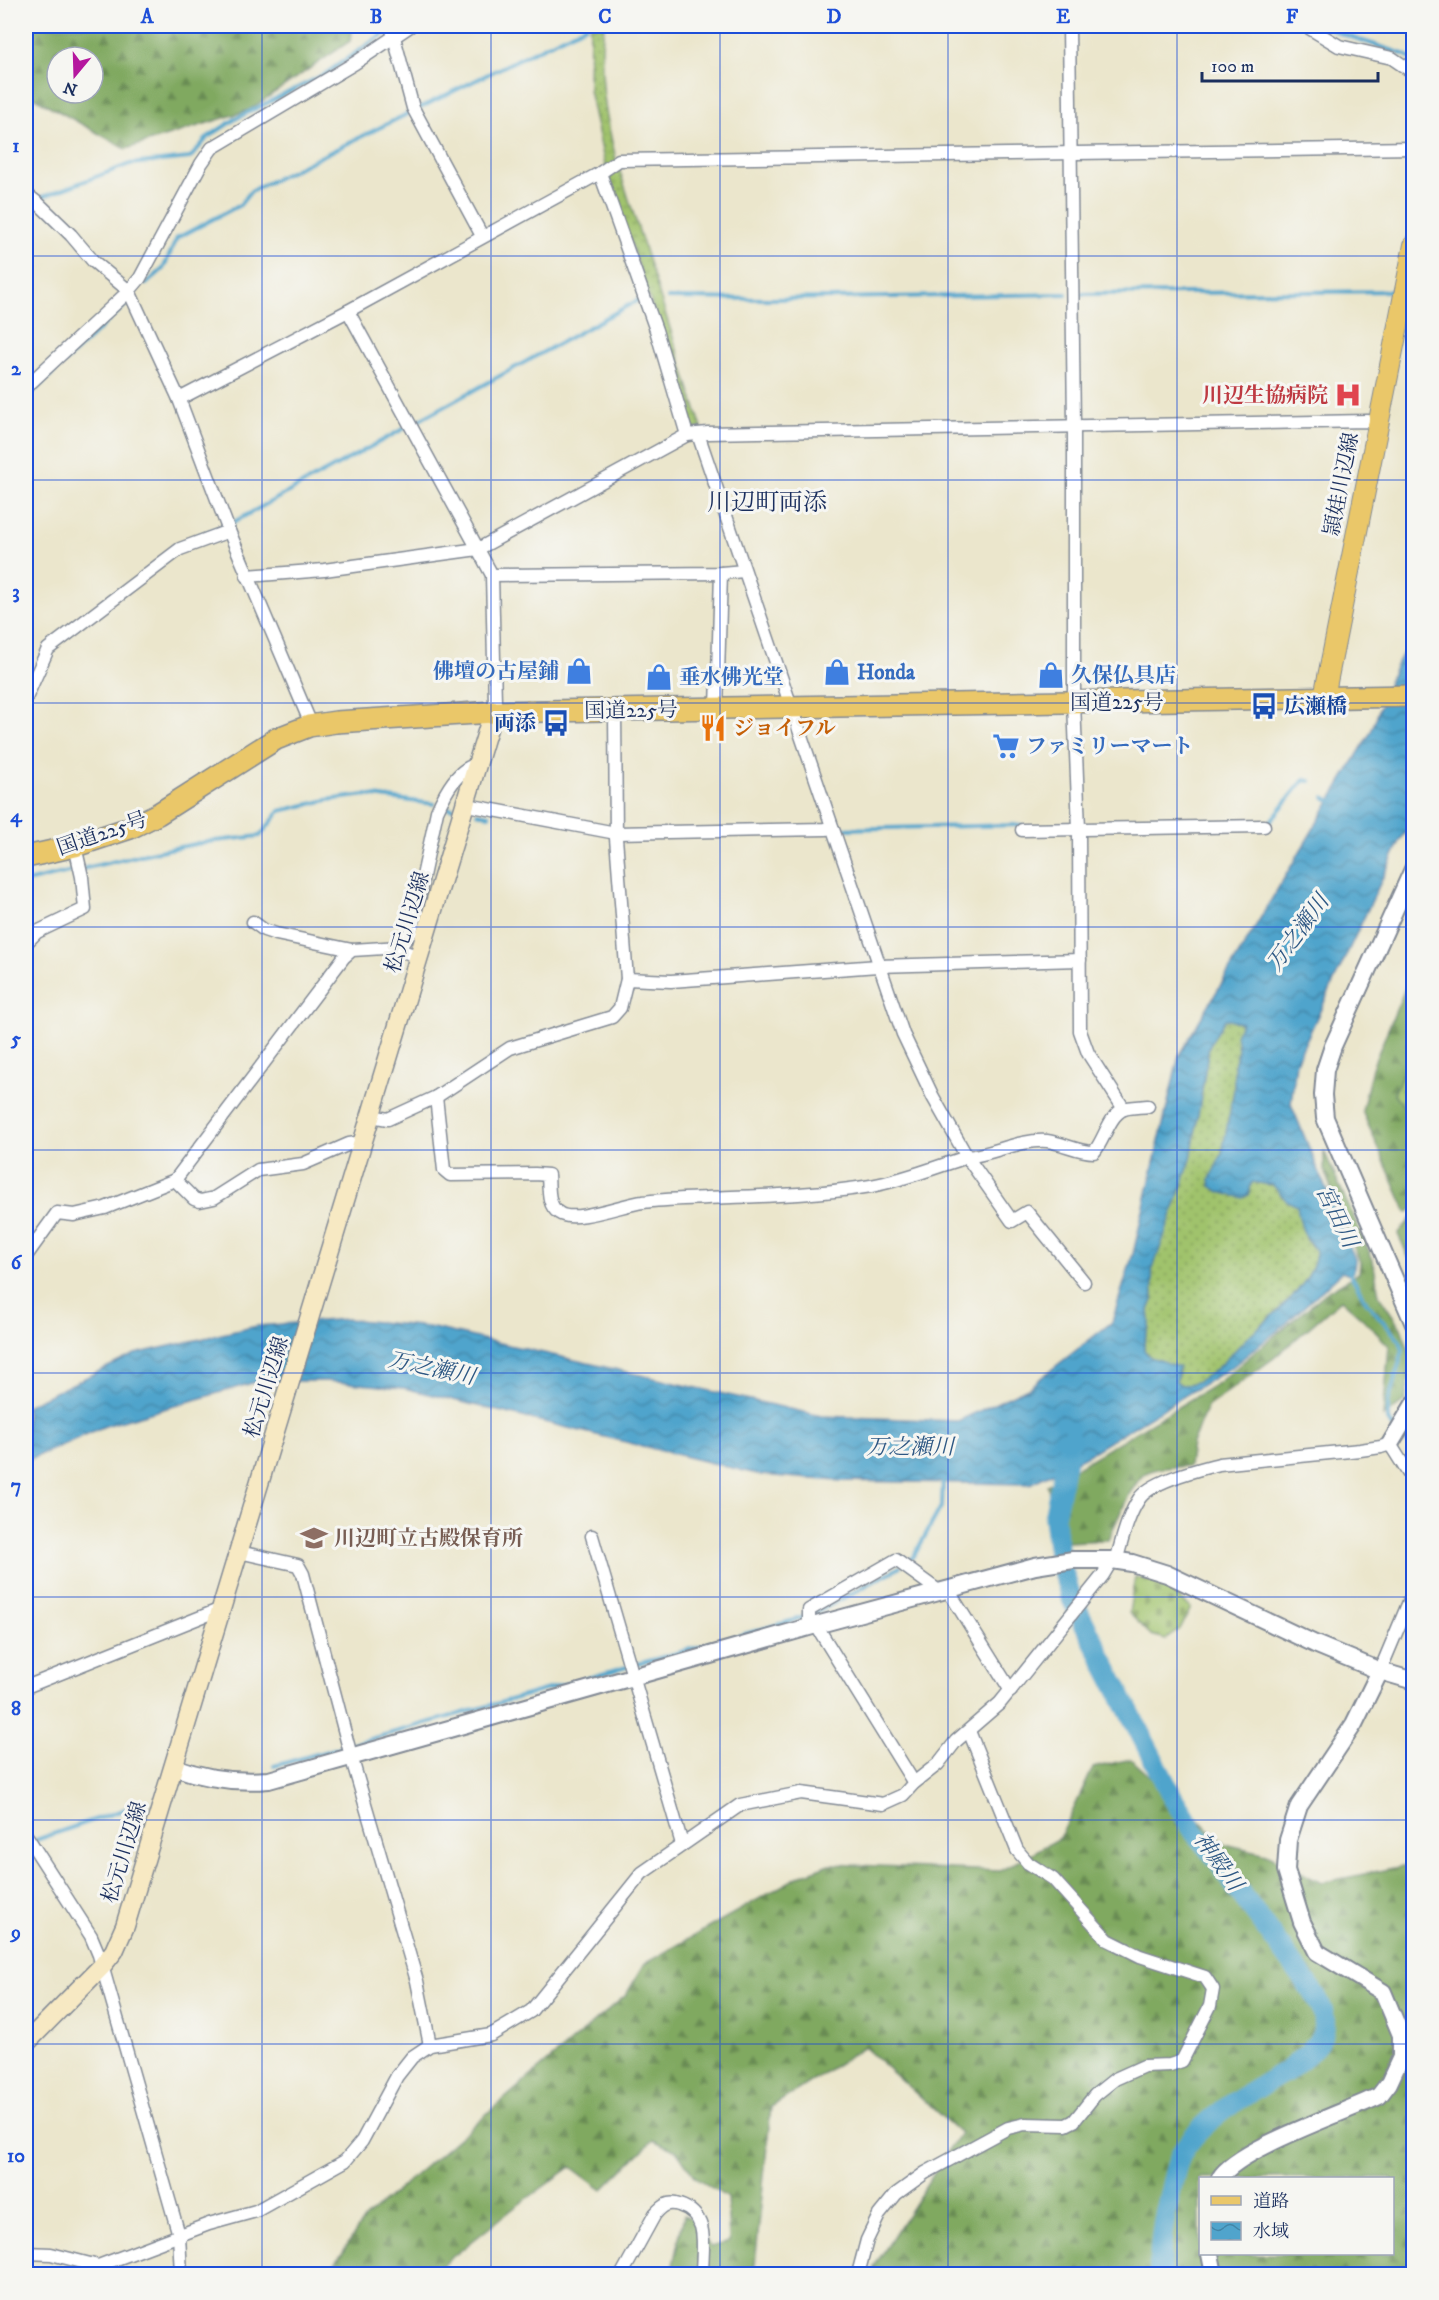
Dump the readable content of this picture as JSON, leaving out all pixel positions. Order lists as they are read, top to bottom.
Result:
{
  "streets": {
    "highway": ["国道225号"],
    "main road": ["頴娃川辺線", "松元川辺線"]
  },
  "crossings": [
    ["頴娃川辺線", "国道225号"],
    ["国道225号", "松元川辺線"]
  ],
  "districts": ["川辺町両添"],
  "water": ["万之瀬川", "宮田川", "神殿川"],
  "places": {
    "hospital": ["川辺生協病院"],
    "shop": [
      "佛壇の古屋鋪",
      "Honda",
      "久保仏具店",
      "垂水佛光堂"
    ],
    "bus stop": ["広瀬橋", "両添"],
    "restaurant": ["ジョイフル"],
    "supermarket": ["ファミリーマート"],
    "school or university": ["川辺町立古殿保育所"]
  },
  "legend": ["道路", "水域"],
  "scale_bar": "100 m",
  "north": "bottom",
  "grid": {
    "columns": [
      "A",
      "B",
      "C",
      "D",
      "E",
      "F"
    ],
    "rows": [
      "1",
      "2",
      "3",
      "4",
      "5",
      "6",
      "7",
      "8",
      "9",
      "10"
    ]
  }
}
